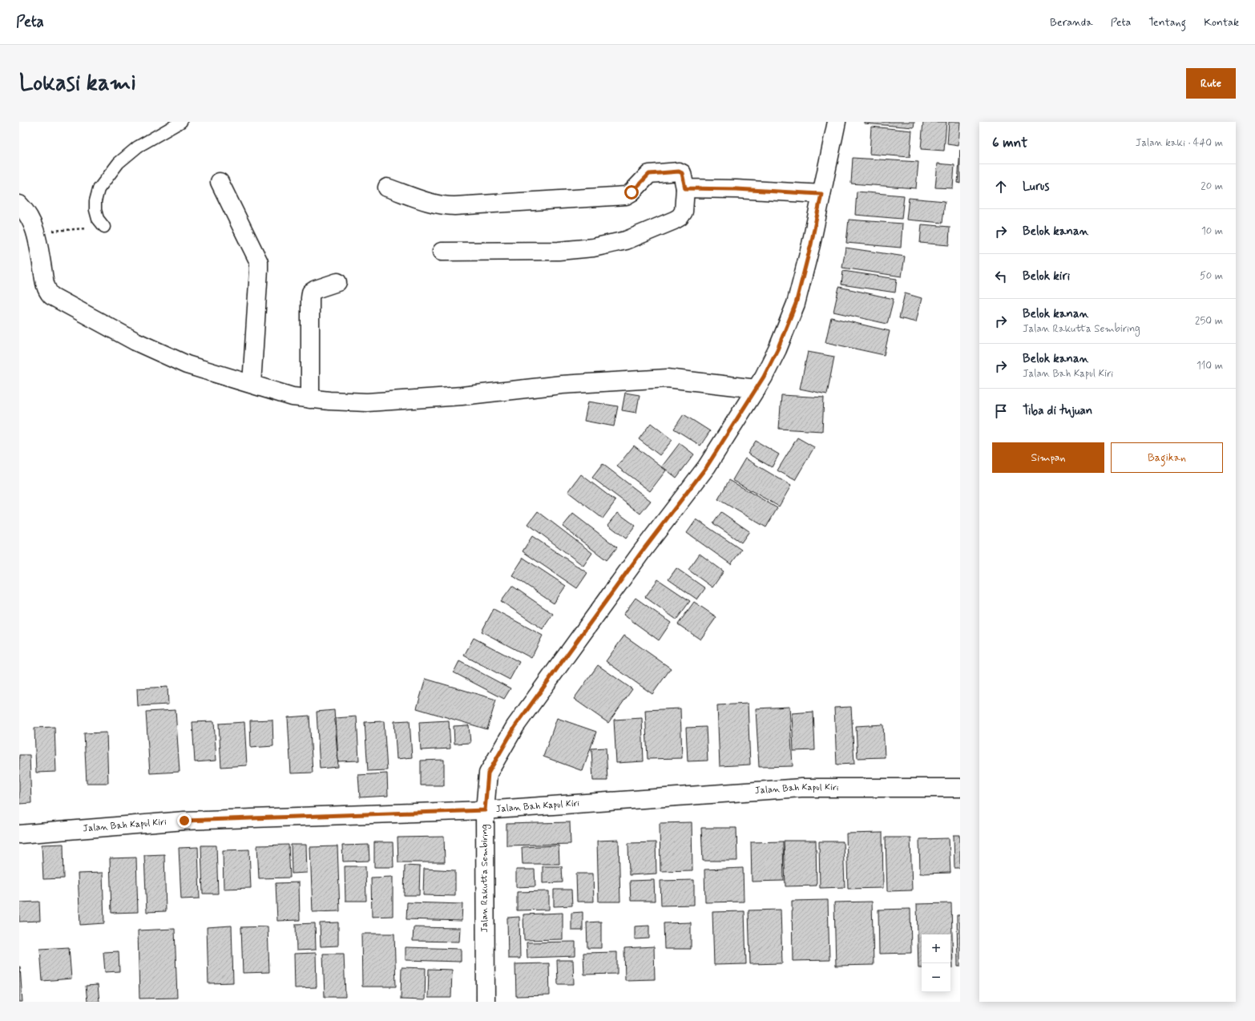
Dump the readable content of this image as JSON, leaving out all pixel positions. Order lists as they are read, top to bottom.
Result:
{
  "streets": {
    "street": ["Jalan Bah Kapul Kiri", "Jalan Rakutta Sembiring"]
  },
  "crossings": [
    ["Jalan Bah Kapul Kiri", "Jalan Rakutta Sembiring"]
  ],
  "page": {
    "header": "Peta",
    "nav": [
      "Beranda",
      "Peta",
      "Tentang",
      "Kontak"
    ],
    "buttons": [
      "Rute",
      ["Simpan", "Bagikan"]
    ],
    "title": "Lokasi kami",
    "heading": ["6 mnt", "Jalan kaki · 440 m"],
    "list": [
      ["Lurus", "20 m"],
      ["Belok kanan", "10 m"],
      ["Belok kiri", "50 m"],
      ["Belok kanan", "Jalan Rakutta Sembiring", "250 m"],
      ["Belok kanan", "Jalan Bah Kapul Kiri", "110 m"],
      "Tiba di tujuan"
    ],
    "map_buttons": ["+", "−"]
  }
}
